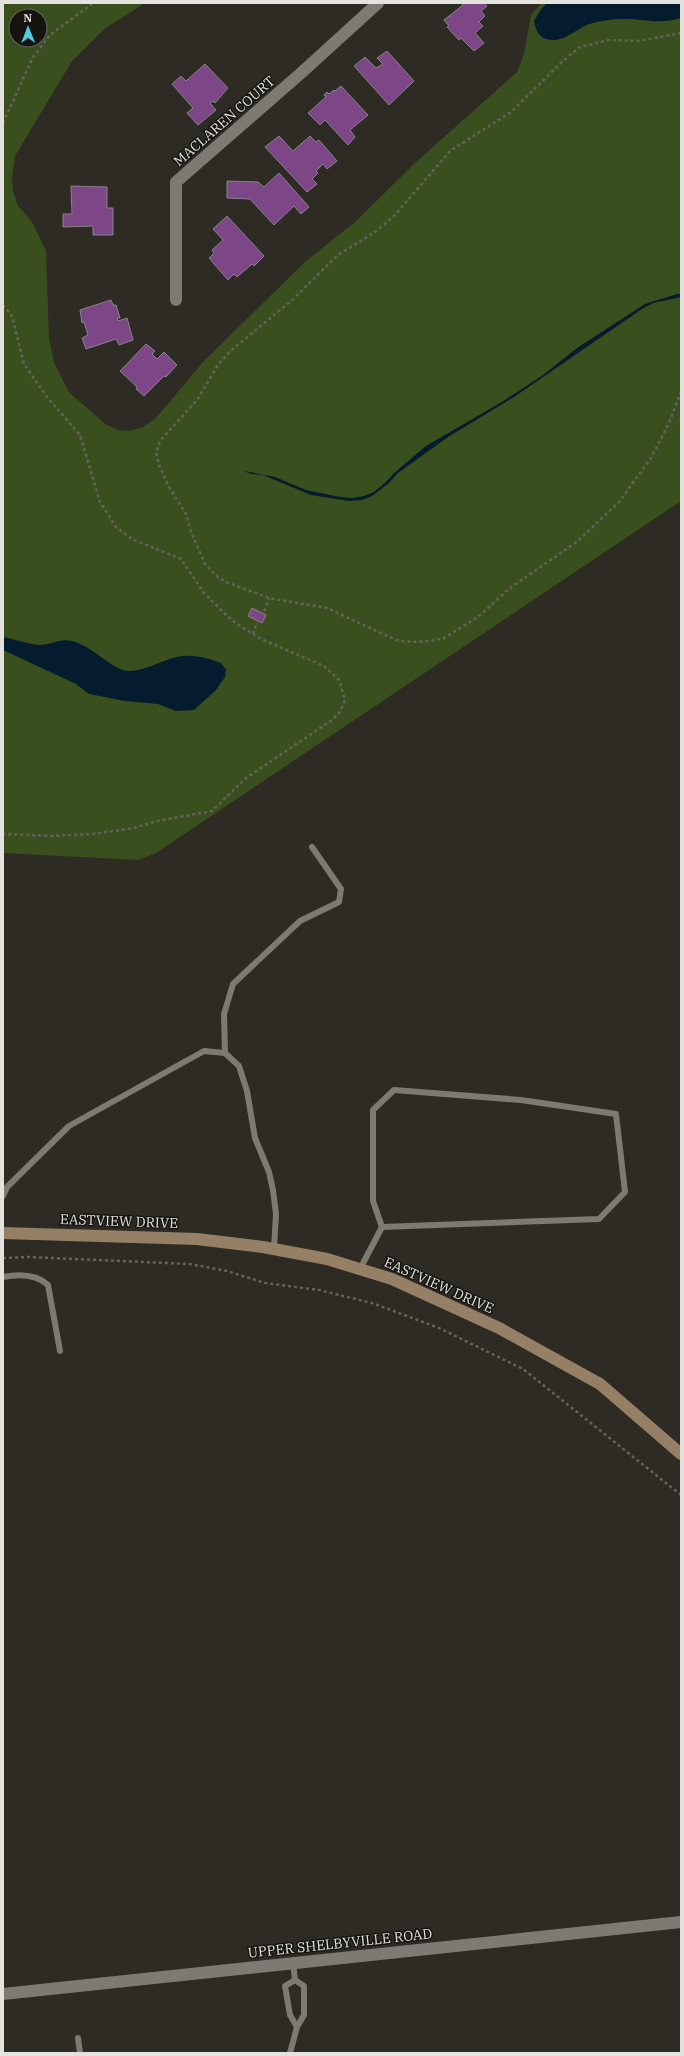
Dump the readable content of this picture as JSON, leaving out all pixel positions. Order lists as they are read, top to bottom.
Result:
{
  "streets": {
    "street": ["MACLAREN COURT", "EASTVIEW DRIVE", "UPPER SHELBYVILLE ROAD"]
  },
  "north": "top"
}
